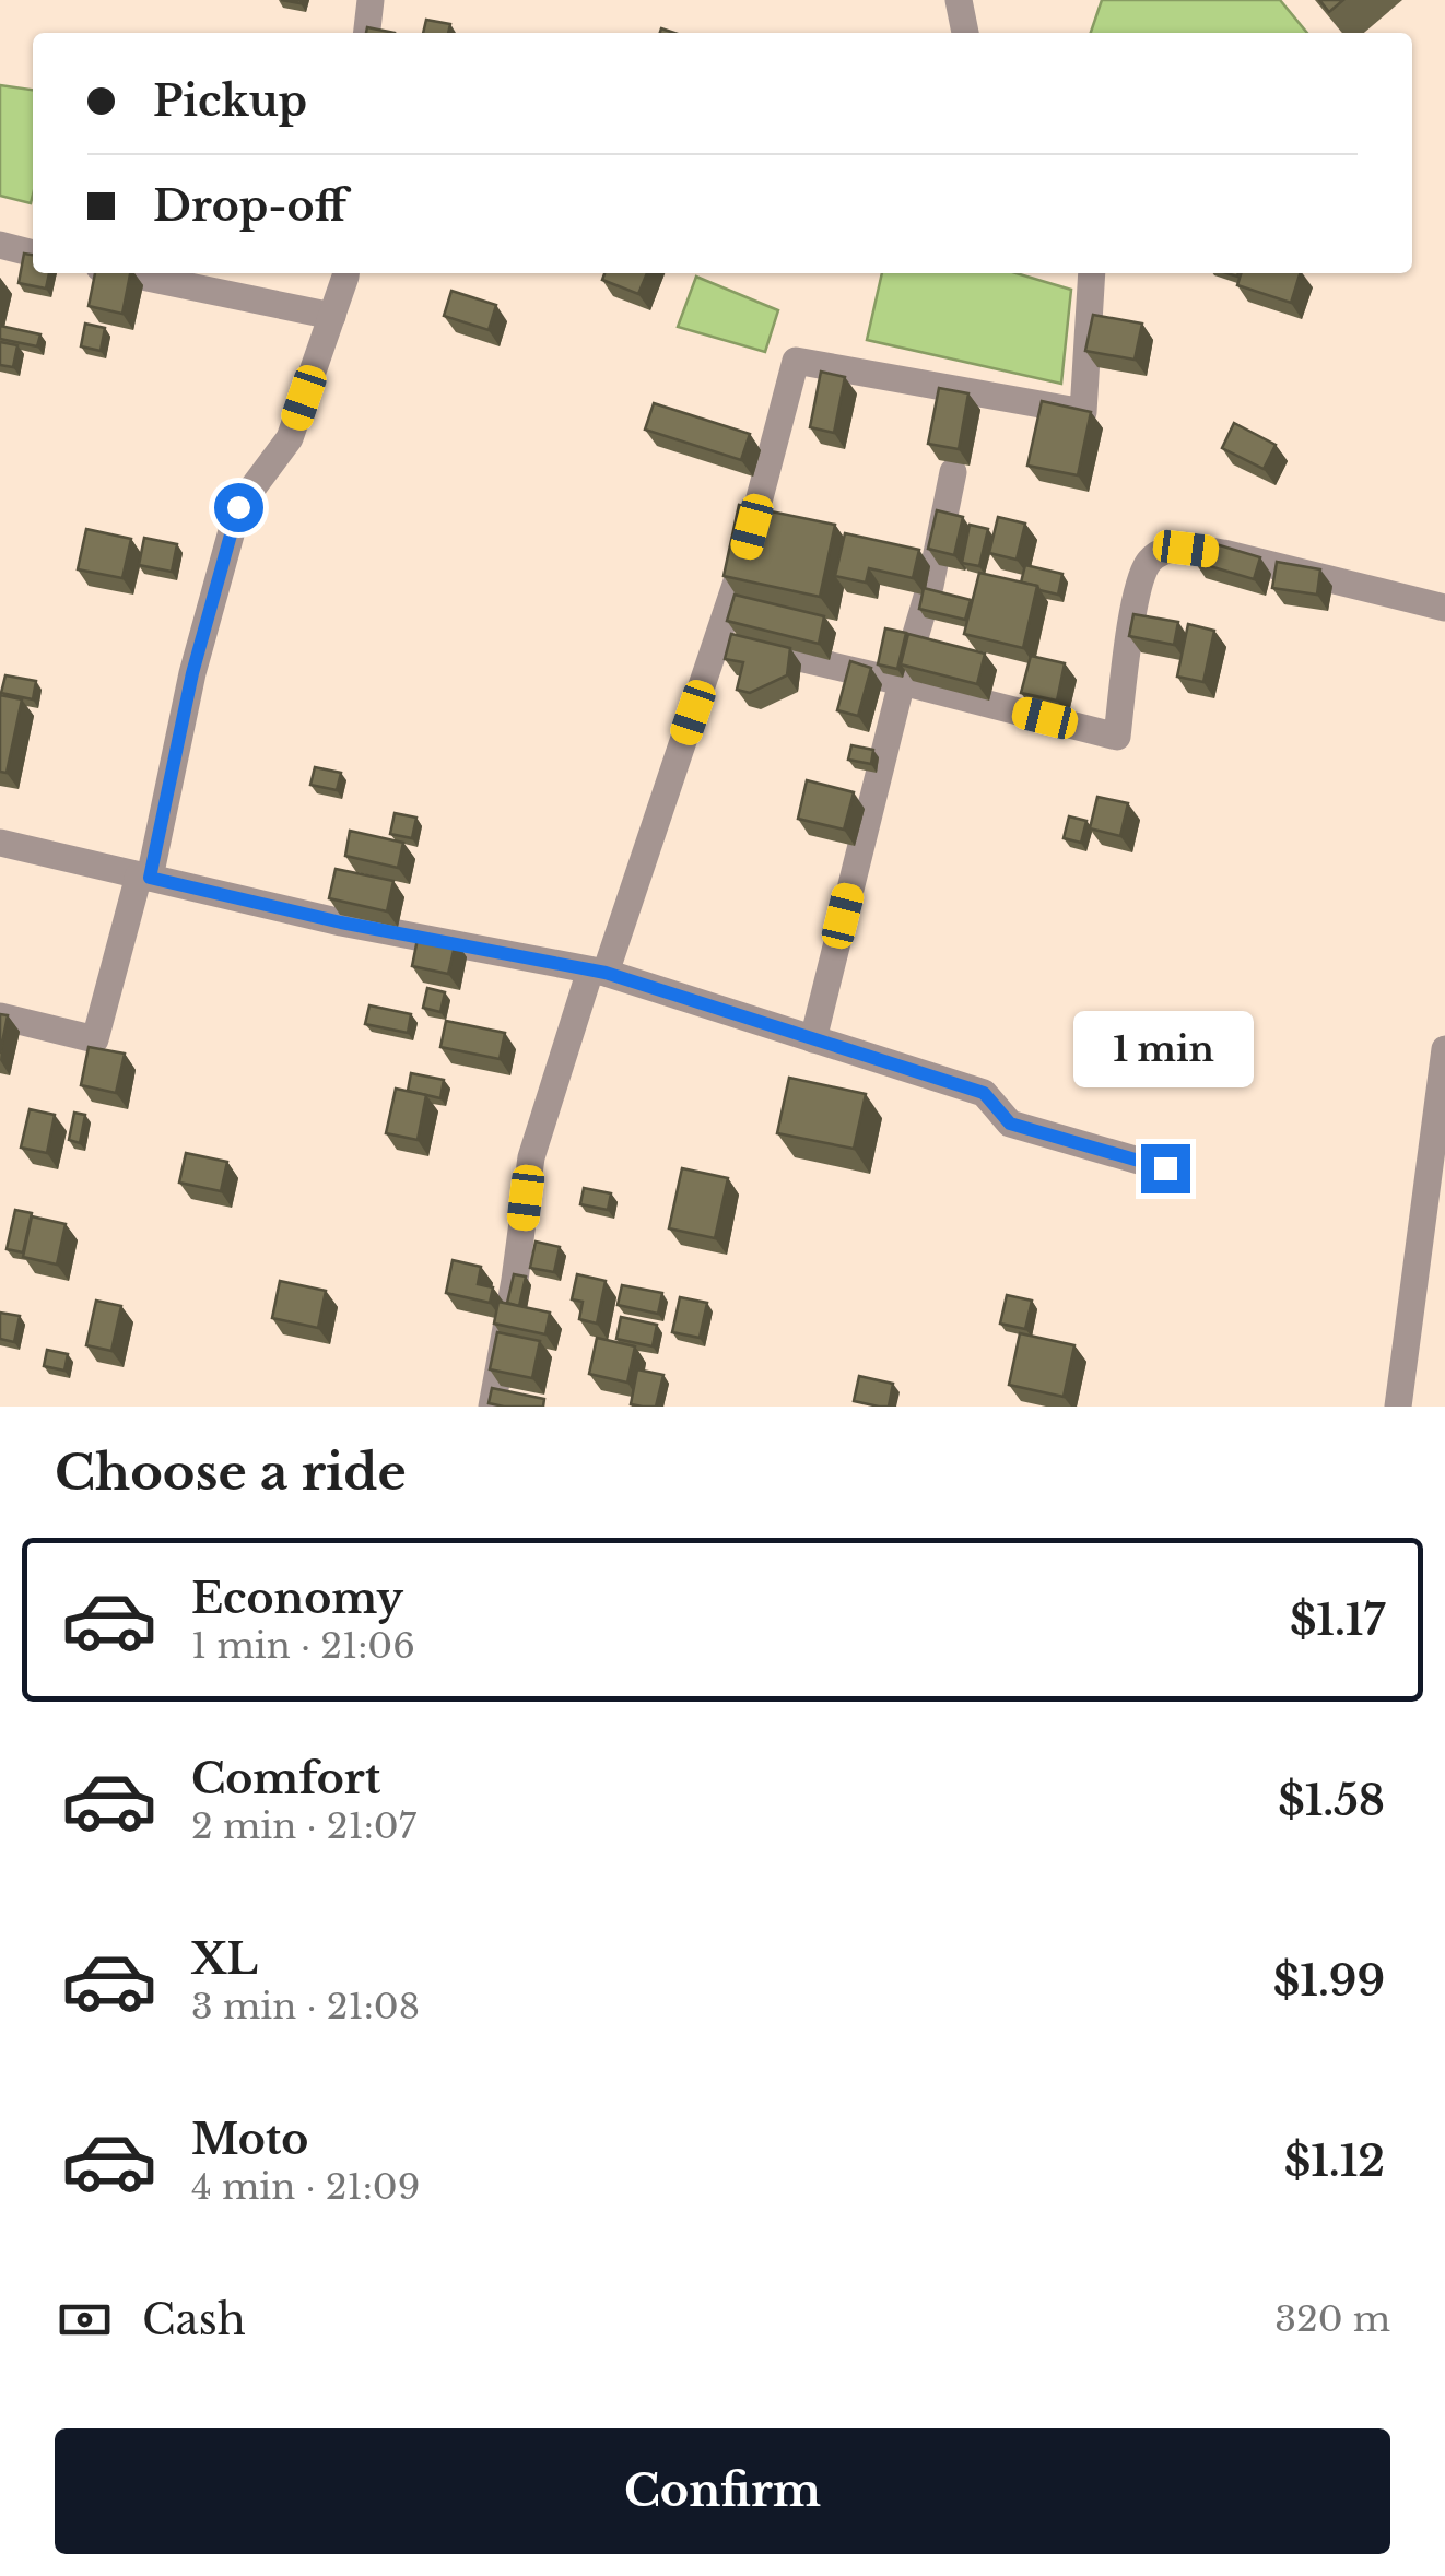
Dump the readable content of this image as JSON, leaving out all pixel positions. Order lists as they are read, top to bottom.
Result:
{
  "page": {
    "banner": ["Pickup", "Drop-off"],
    "bubble": "1 min",
    "heading": "Choose a ride",
    "list": [
      {
        "name": "Economy",
        "note": "1 min · 21:06",
        "value": "$1.17"
      },
      {
        "name": "Comfort",
        "note": "2 min · 21:07",
        "value": "$1.58"
      },
      {
        "name": "XL",
        "note": "3 min · 21:08",
        "value": "$1.99"
      },
      {
        "name": "Moto",
        "note": "4 min · 21:09",
        "value": "$1.12"
      }
    ],
    "pay": ["Cash", "320 m"],
    "buttons": "Confirm"
  }
}
